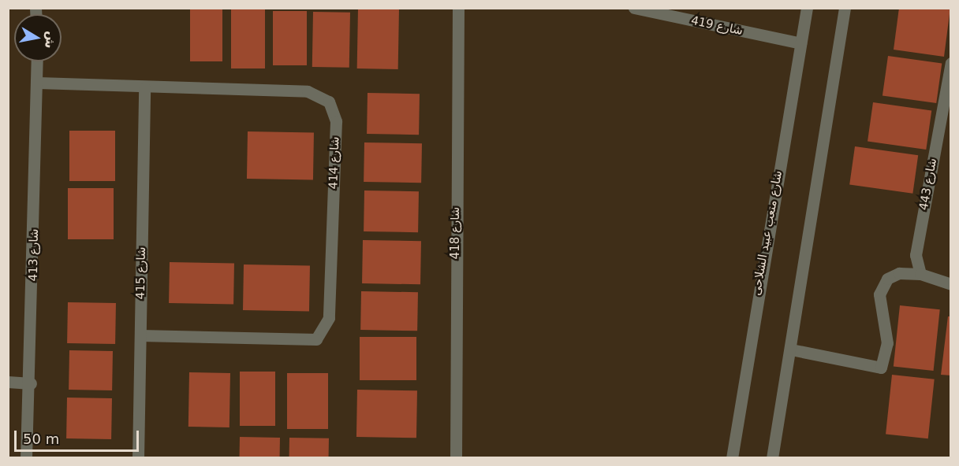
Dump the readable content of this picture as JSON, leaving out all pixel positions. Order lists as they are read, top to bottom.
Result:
{
  "streets": {
    "street": [
      "شارع 419",
      "شارع 414",
      "شارع 443",
      "شارع 418",
      "شارع متعب عبيد الشلاحى",
      "شارع 413",
      "شارع 415"
    ]
  },
  "crossings": [
    ["شارع 419", "شارع متعب عبيد الشلاحى"],
    ["شارع 414", "شارع 413"],
    ["شارع 414", "شارع 415"]
  ],
  "scale_bar": "50 m",
  "north": "right"
}
